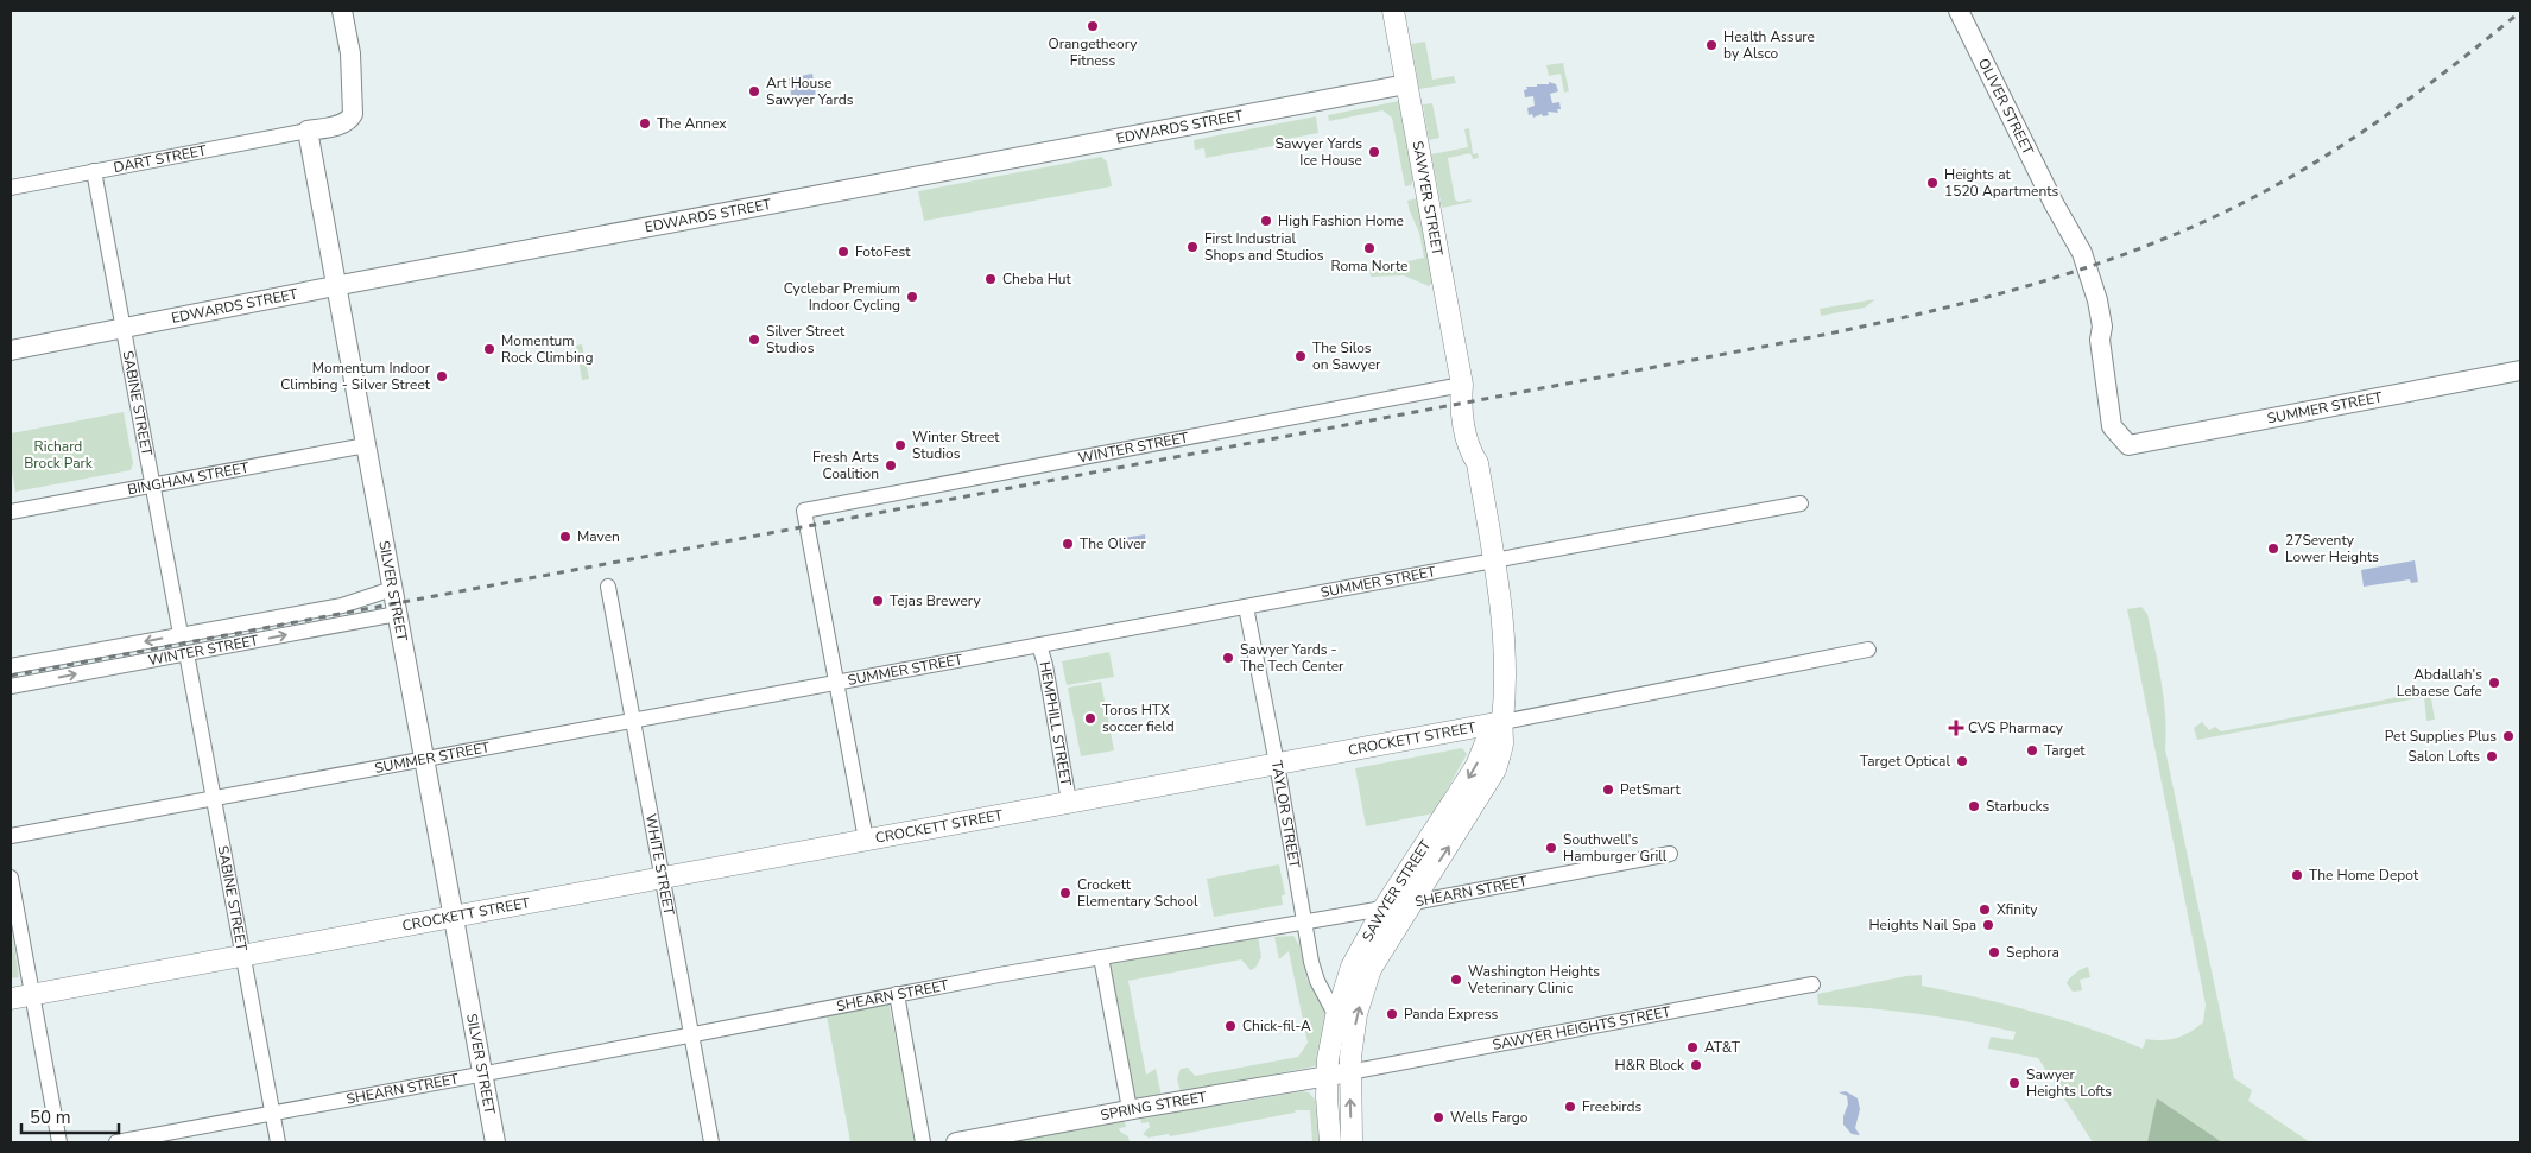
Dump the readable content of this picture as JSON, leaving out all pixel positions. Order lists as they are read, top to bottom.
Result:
{
  "streets": {
    "main road": ["SAWYER STREET", "CROCKETT STREET"],
    "street": [
      "OLIVER STREET",
      "EDWARDS STREET",
      "DART STREET",
      "SABINE STREET",
      "SUMMER STREET",
      "WINTER STREET",
      "BINGHAM STREET",
      "SILVER STREET",
      "HEMPHILL STREET",
      "TAYLOR STREET",
      "WHITE STREET",
      "SHEARN STREET",
      "SAWYER HEIGHTS STREET",
      "SPRING STREET"
    ]
  },
  "crossings": [
    ["OLIVER STREET", "SUMMER STREET"],
    ["EDWARDS STREET", "SAWYER STREET"],
    ["EDWARDS STREET", "SABINE STREET"],
    ["EDWARDS STREET", "SILVER STREET"],
    ["DART STREET", "SABINE STREET"],
    ["DART STREET", "SILVER STREET"],
    ["SAWYER STREET", "SUMMER STREET"],
    ["SAWYER STREET", "WINTER STREET"],
    ["SAWYER STREET", "CROCKETT STREET"],
    ["SAWYER STREET", "TAYLOR STREET"],
    ["SAWYER STREET", "SHEARN STREET"],
    ["SAWYER STREET", "SAWYER HEIGHTS STREET"],
    ["SAWYER STREET", "SPRING STREET"],
    ["SABINE STREET", "SUMMER STREET"],
    ["SABINE STREET", "WINTER STREET"],
    ["SABINE STREET", "BINGHAM STREET"],
    ["SABINE STREET", "CROCKETT STREET"],
    ["SABINE STREET", "SHEARN STREET"],
    ["SUMMER STREET", "WINTER STREET"],
    ["SUMMER STREET", "SILVER STREET"],
    ["SUMMER STREET", "HEMPHILL STREET"],
    ["SUMMER STREET", "TAYLOR STREET"],
    ["SUMMER STREET", "WHITE STREET"],
    ["WINTER STREET", "SILVER STREET"],
    ["BINGHAM STREET", "SILVER STREET"],
    ["SILVER STREET", "CROCKETT STREET"],
    ["SILVER STREET", "SHEARN STREET"],
    ["HEMPHILL STREET", "CROCKETT STREET"],
    ["CROCKETT STREET", "TAYLOR STREET"],
    ["CROCKETT STREET", "WHITE STREET"],
    ["TAYLOR STREET", "SHEARN STREET"],
    ["WHITE STREET", "SHEARN STREET"],
    ["SAWYER HEIGHTS STREET", "SPRING STREET"]
  ],
  "parks": ["Richard Brock Park"],
  "places": {
    "other": [
      "Orangetheory Fitness",
      "Health Assure by Alsco",
      "Art House Sawyer Yards",
      "The Annex",
      "Sawyer Yards Ice House",
      "Heights at 1520 Apartments",
      "High Fashion Home",
      "First Industrial Shops and Studios",
      "Roma Norte",
      "FotoFest",
      "Cheba Hut",
      "Cyclebar Premium Indoor Cycling",
      "Silver Street Studios",
      "Momentum Rock Climbing",
      "The Silos on Sawyer",
      "Momentum Indoor Climbing - Silver Street",
      "Winter Street Studios",
      "Fresh Arts Coalition",
      "Maven",
      "The Oliver",
      "27Seventy Lower Heights",
      "Tejas Brewery",
      "Sawyer Yards - The Tech Center",
      "Abdallah's Lebaese Cafe",
      "Toros HTX soccer field",
      "Pet Supplies Plus",
      "Target",
      "Salon Lofts",
      "Target Optical",
      "PetSmart",
      "Starbucks",
      "Southwell's Hamburger Grill",
      "The Home Depot",
      "Crockett Elementary School",
      "Xfinity",
      "Heights Nail Spa",
      "Sephora",
      "Washington Heights Veterinary Clinic",
      "Panda Express",
      "Chick-fil-A",
      "AT&T",
      "H&R Block",
      "Sawyer Heights Lofts",
      "Freebirds",
      "Wells Fargo"
    ],
    "health": ["CVS Pharmacy"]
  },
  "scale_bar": "50 m"
}
